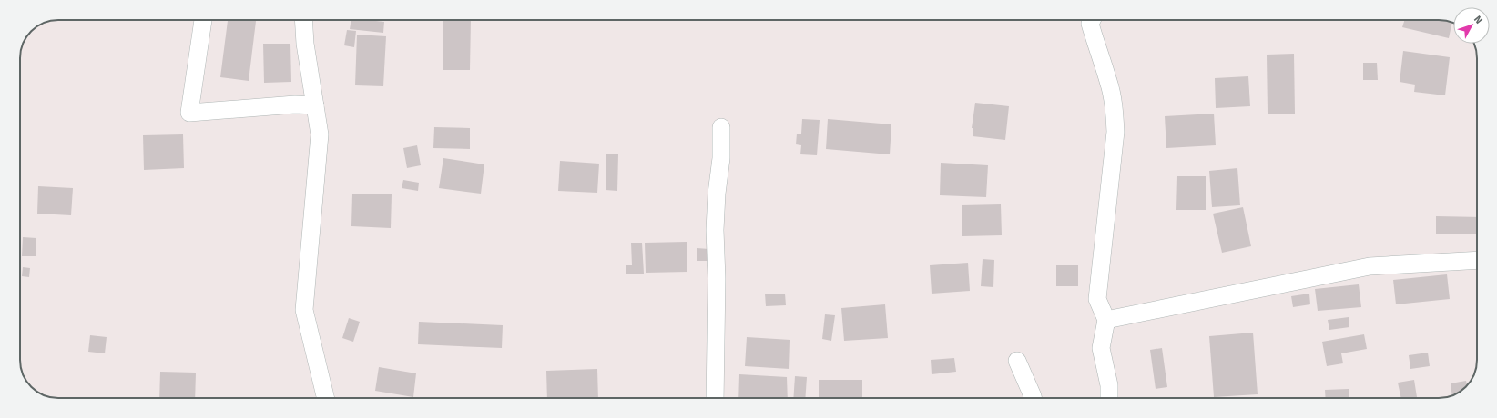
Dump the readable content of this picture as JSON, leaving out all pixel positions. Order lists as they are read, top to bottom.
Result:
{
  "north": "top right"
}
